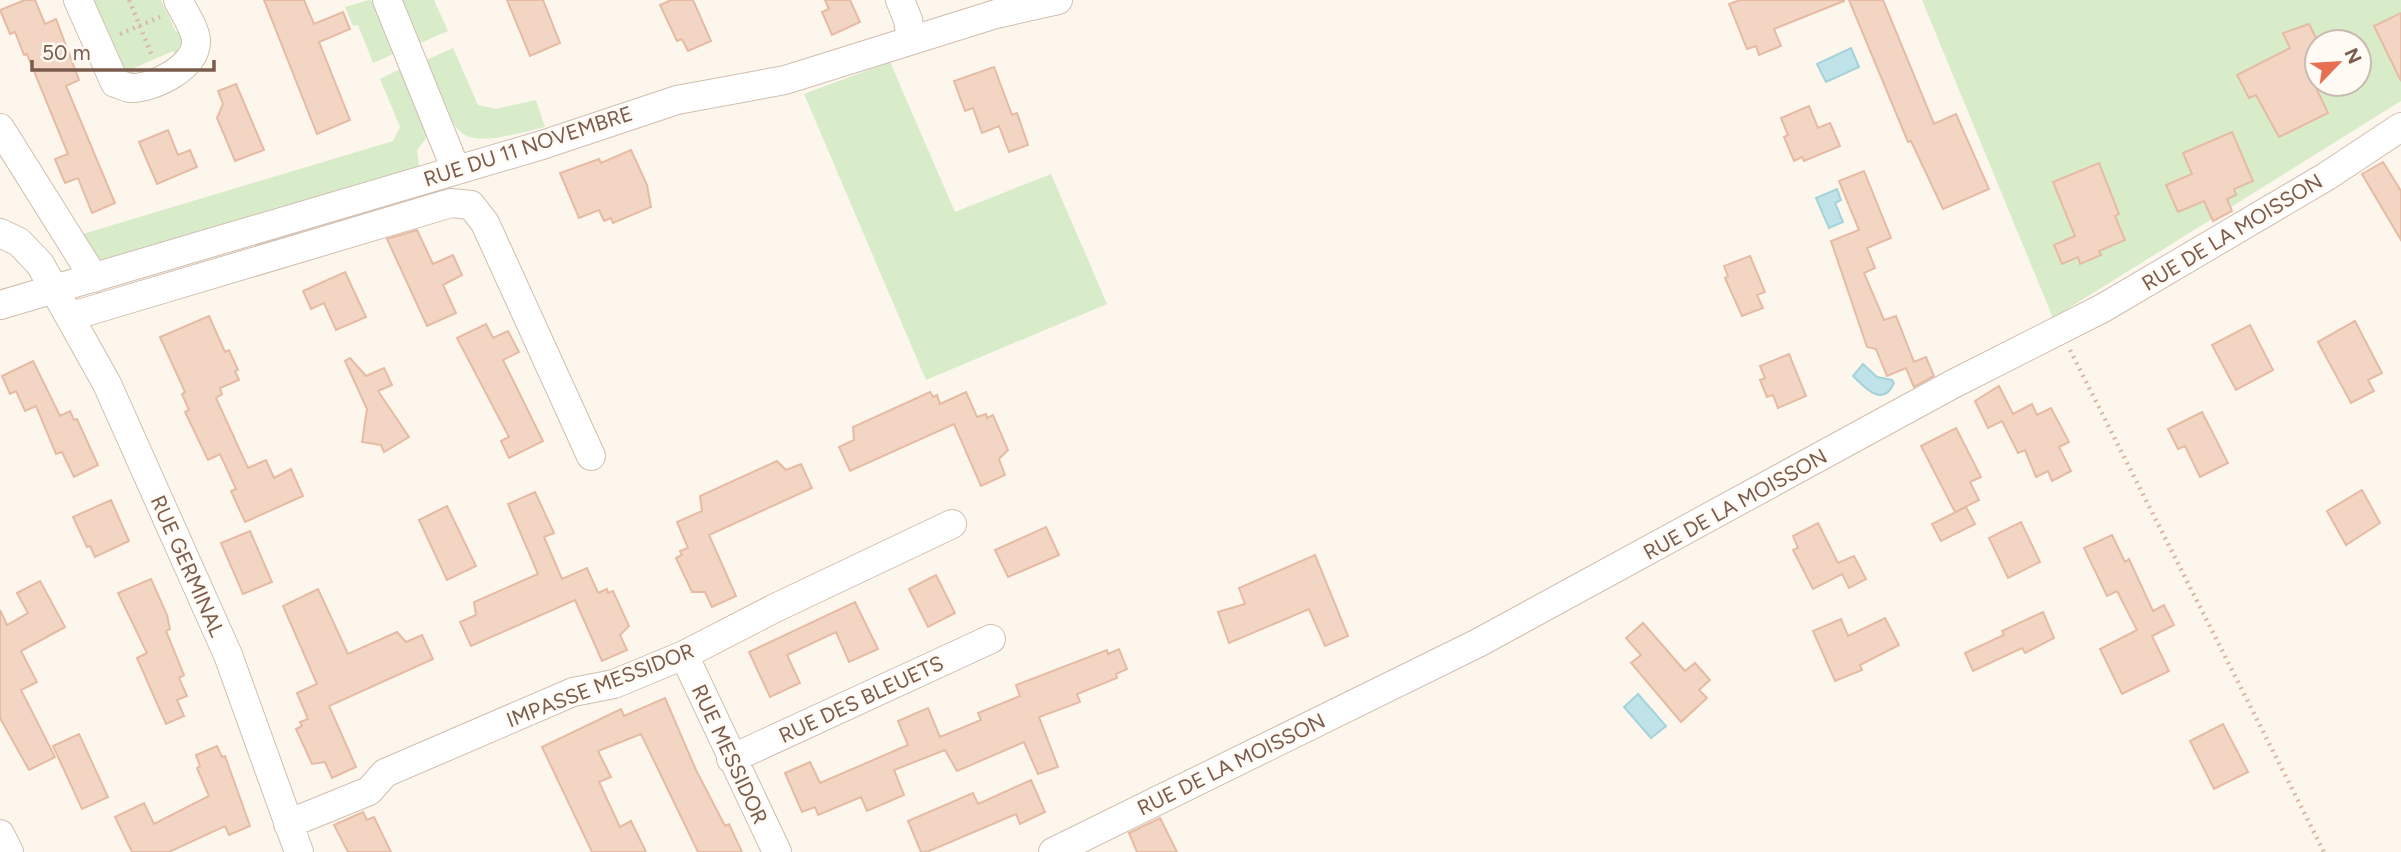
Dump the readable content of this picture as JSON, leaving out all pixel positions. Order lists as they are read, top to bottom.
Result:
{
  "streets": {
    "street": [
      "RUE DU 11 NOVEMBRE",
      "RUE DE LA MOISSON",
      "RUE GERMINAL",
      "IMPASSE MESSIDOR",
      "RUE DES BLEUETS",
      "RUE MESSIDOR"
    ]
  },
  "crossings": [
    ["RUE DU 11 NOVEMBRE", "RUE GERMINAL"],
    ["RUE GERMINAL", "IMPASSE MESSIDOR"],
    ["IMPASSE MESSIDOR", "RUE MESSIDOR"],
    ["RUE DES BLEUETS", "RUE MESSIDOR"]
  ],
  "scale_bar": "50 m",
  "north": "top right"
}
